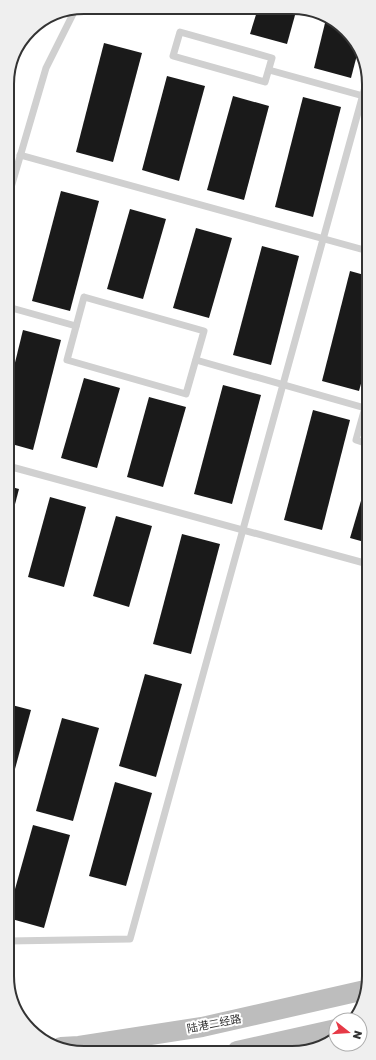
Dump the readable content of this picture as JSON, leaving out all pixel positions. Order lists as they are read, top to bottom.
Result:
{
  "streets": {
    "street": ["陆港二经路"]
  },
  "north": "right"
}
